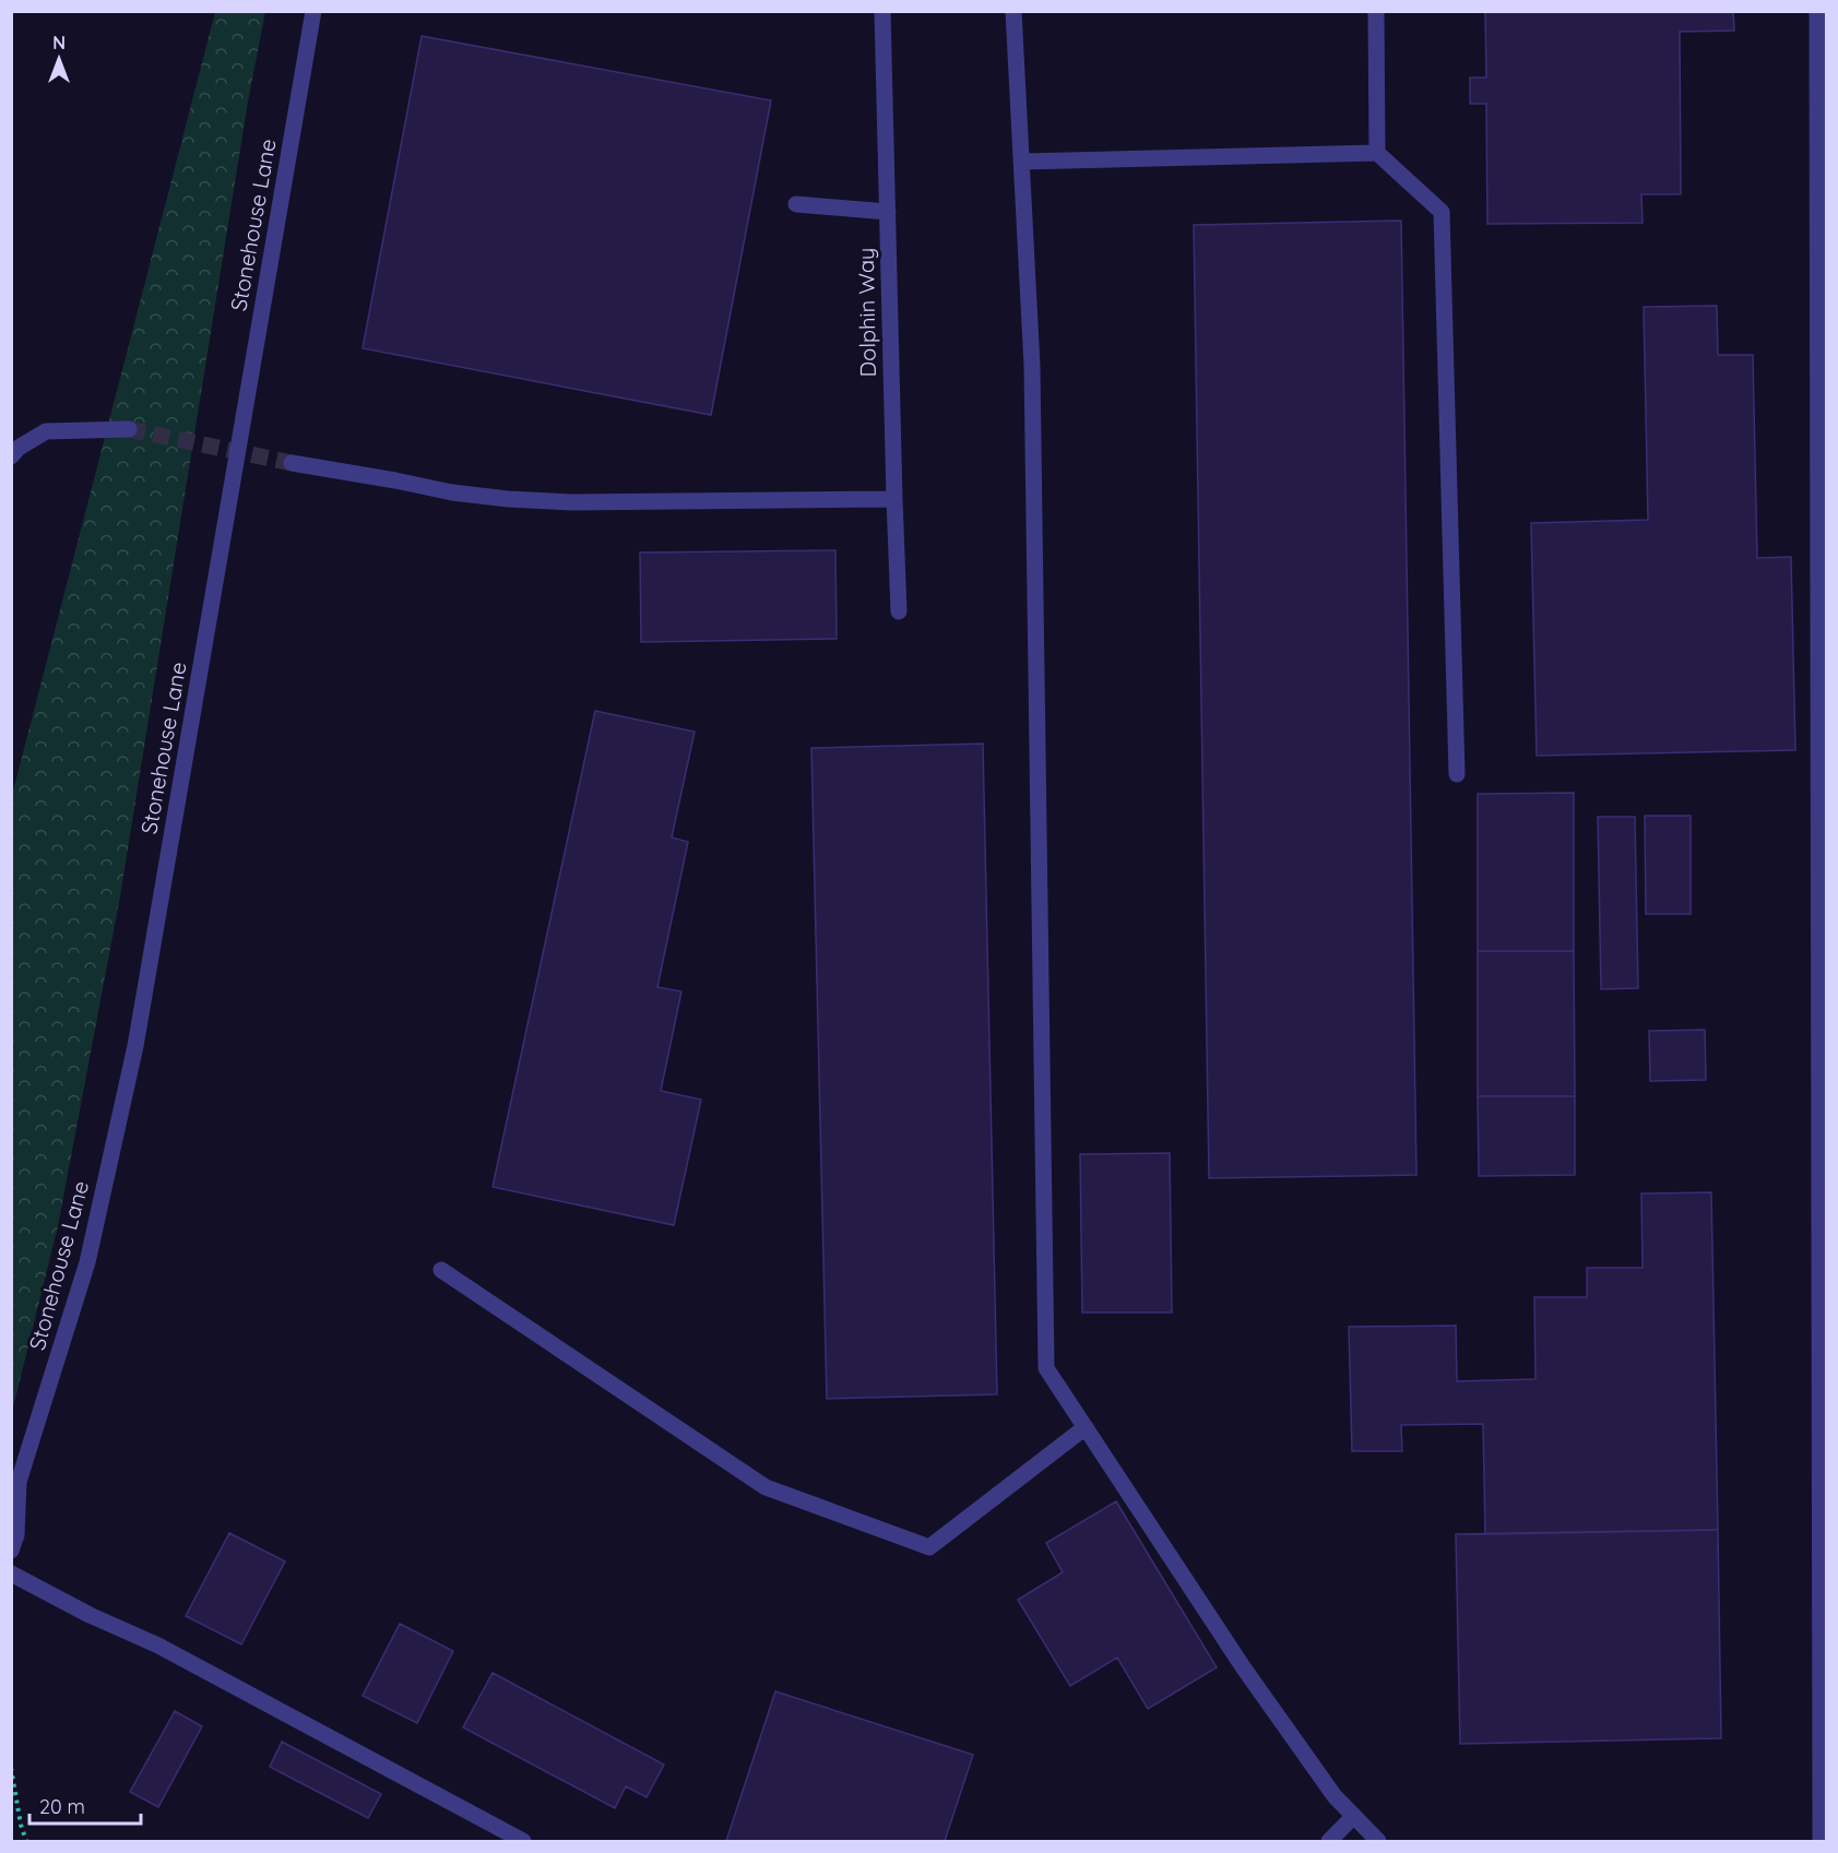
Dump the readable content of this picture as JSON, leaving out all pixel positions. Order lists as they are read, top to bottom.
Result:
{
  "streets": {
    "street": ["Stonehouse Lane", "Dolphin Way"]
  },
  "scale_bar": "20 m",
  "north": "top"
}
